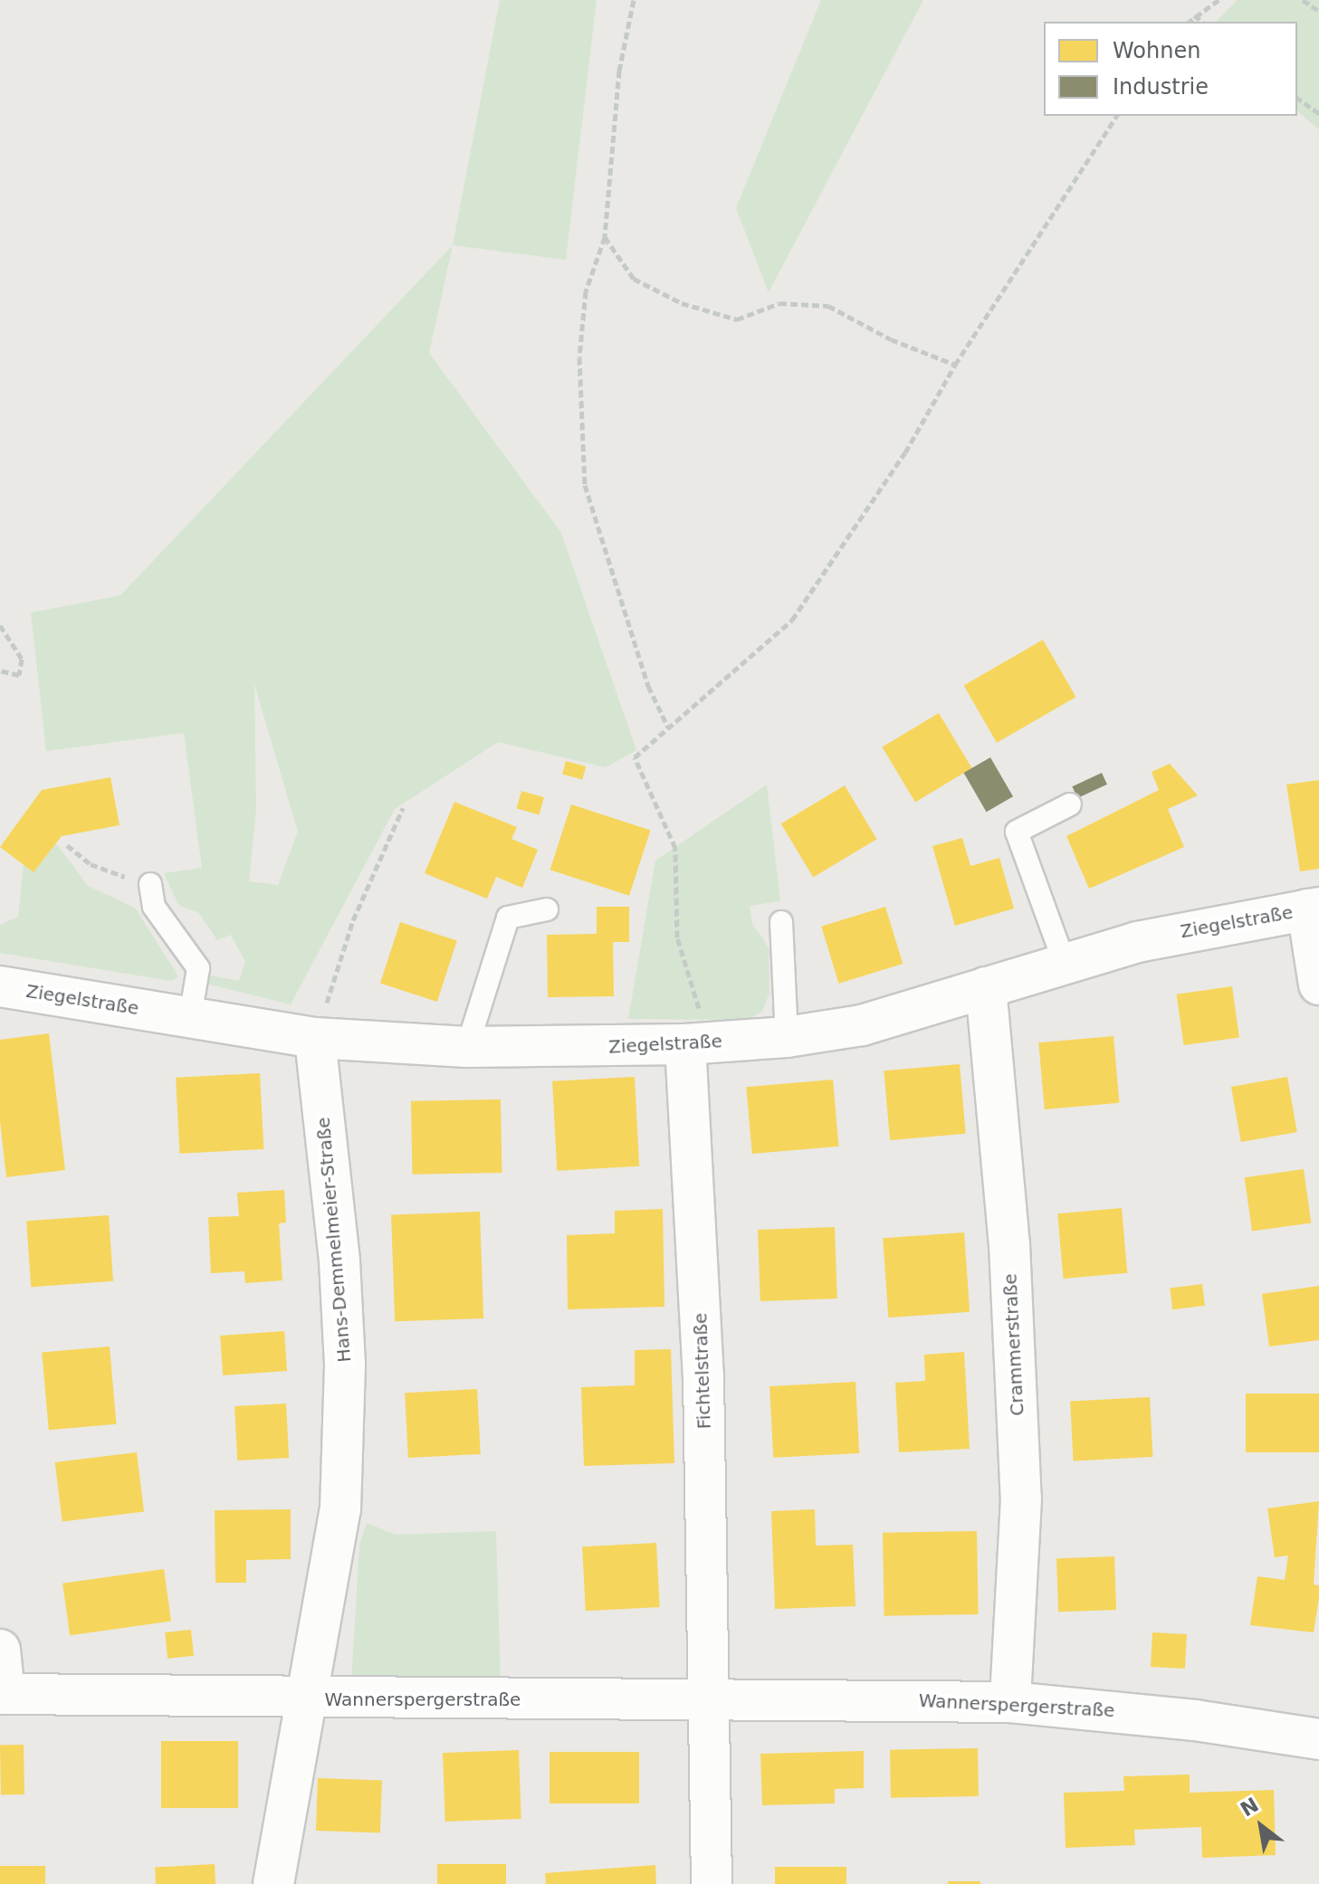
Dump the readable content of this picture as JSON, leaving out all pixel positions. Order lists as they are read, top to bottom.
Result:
{
  "streets": {
    "street": [
      "Ziegelstraße",
      "Hans-Demmelmeier-Straße",
      "Crammerstraße",
      "Fichtelstraße",
      "Wannerspergerstraße"
    ]
  },
  "crossings": [
    ["Ziegelstraße", "Hans-Demmelmeier-Straße"],
    ["Ziegelstraße", "Crammerstraße"],
    ["Ziegelstraße", "Fichtelstraße"],
    ["Hans-Demmelmeier-Straße", "Wannerspergerstraße"],
    ["Crammerstraße", "Wannerspergerstraße"],
    ["Fichtelstraße", "Wannerspergerstraße"]
  ],
  "legend": ["Wohnen", "Industrie"],
  "north": "top left"
}
